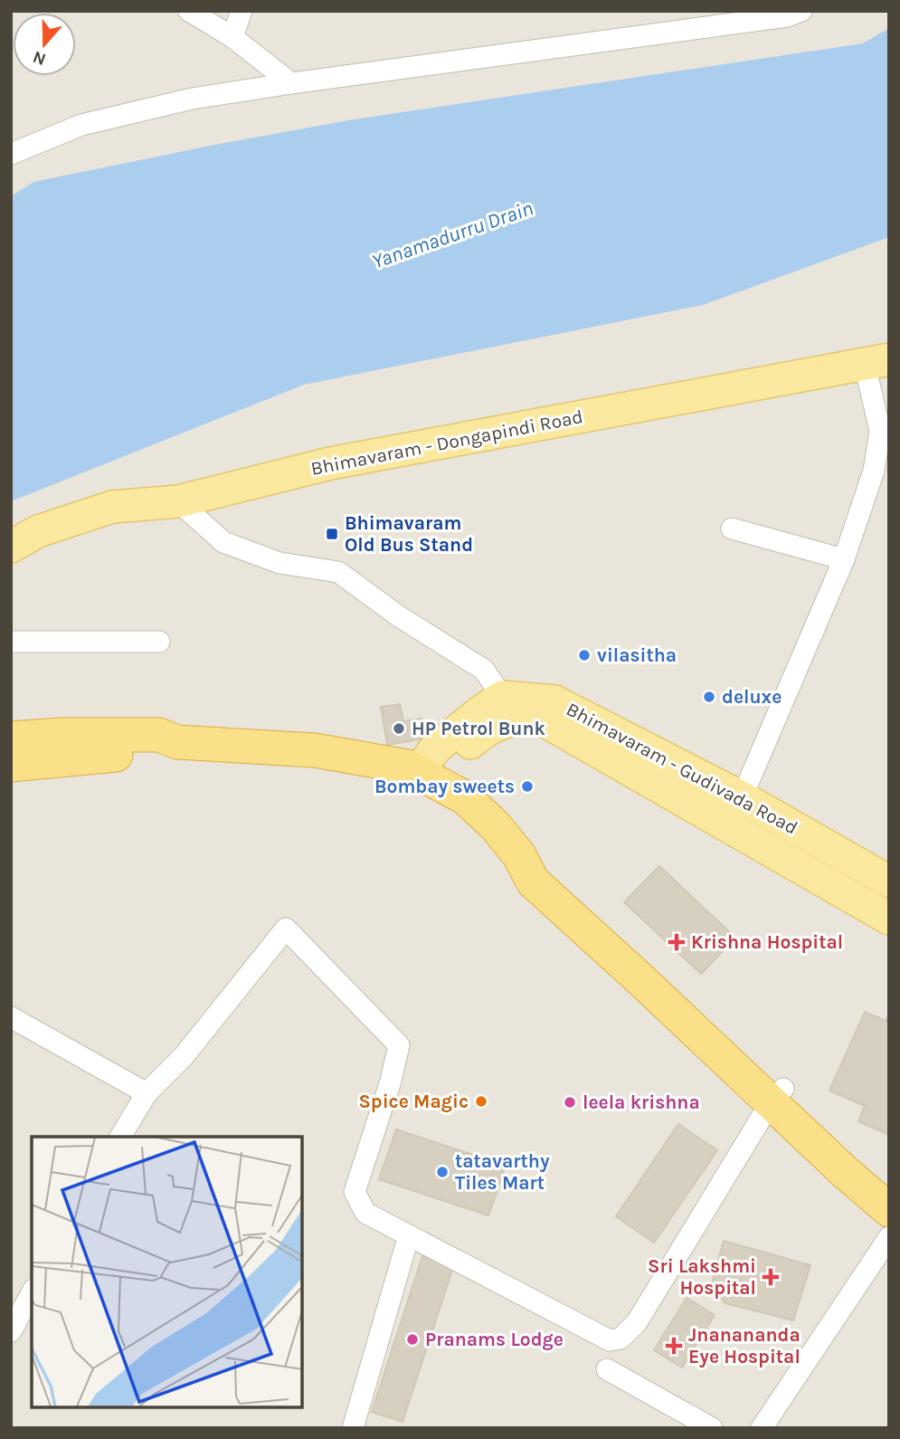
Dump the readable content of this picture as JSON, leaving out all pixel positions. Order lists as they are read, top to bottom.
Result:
{
  "streets": {
    "main road": ["Bhimavaram - Dongapindi Road", "Bhimavaram - Gudivada Road"]
  },
  "water": ["Yanamadurru Drain"],
  "places": {
    "transit": ["Bhimavaram Old Bus Stand"],
    "other": [
      "vilasitha",
      "deluxe",
      "HP Petrol Bunk",
      "Bombay sweets",
      "Spice Magic",
      "leela krishna",
      "tatavarthy Tiles Mart",
      "Pranams Lodge"
    ],
    "health": ["Krishna Hospital", "Sri Lakshmi Hospital", "Jnanananda Eye Hospital"]
  },
  "north": "bottom"
}
